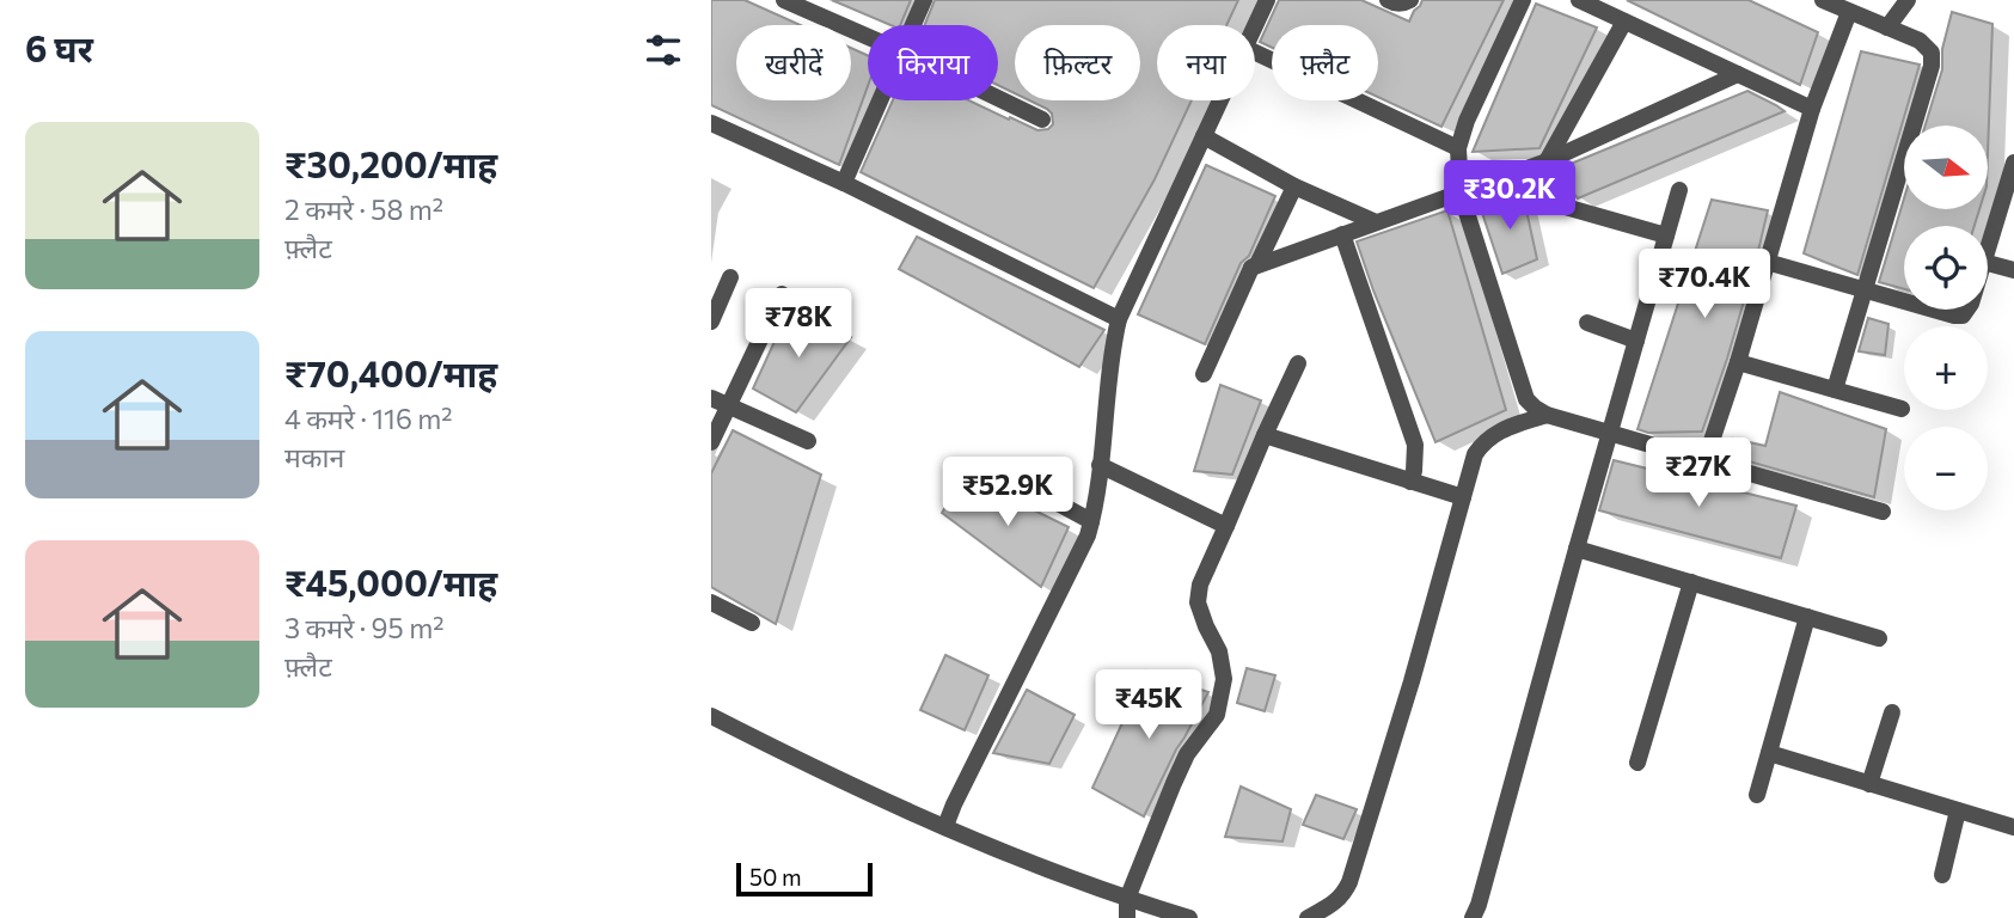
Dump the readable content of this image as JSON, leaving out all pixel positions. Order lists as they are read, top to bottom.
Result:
{
  "scale_bar": "50 m",
  "north": "right",
  "page": {
    "heading": "6 घर",
    "chip": [
      "खरीदें",
      "किराया",
      "फ़िल्टर",
      "नया",
      "फ़्लैट"
    ],
    "list": [
      {
        "name": "₹30,200/माह",
        "note": "2 कमरे · 58 m² · फ़्लैट"
      },
      {
        "name": "₹70,400/माह",
        "note": "4 कमरे · 116 m² · मकान"
      },
      {
        "name": "₹45,000/माह",
        "note": "3 कमरे · 95 m² · फ़्लैट"
      }
    ],
    "map_buttons": ["+", "−"],
    "price": [
      "₹30.2K",
      "₹70.4K",
      "₹78K",
      "₹27K",
      "₹52.9K",
      "₹45K"
    ],
    "scale": "50 m"
  }
}
